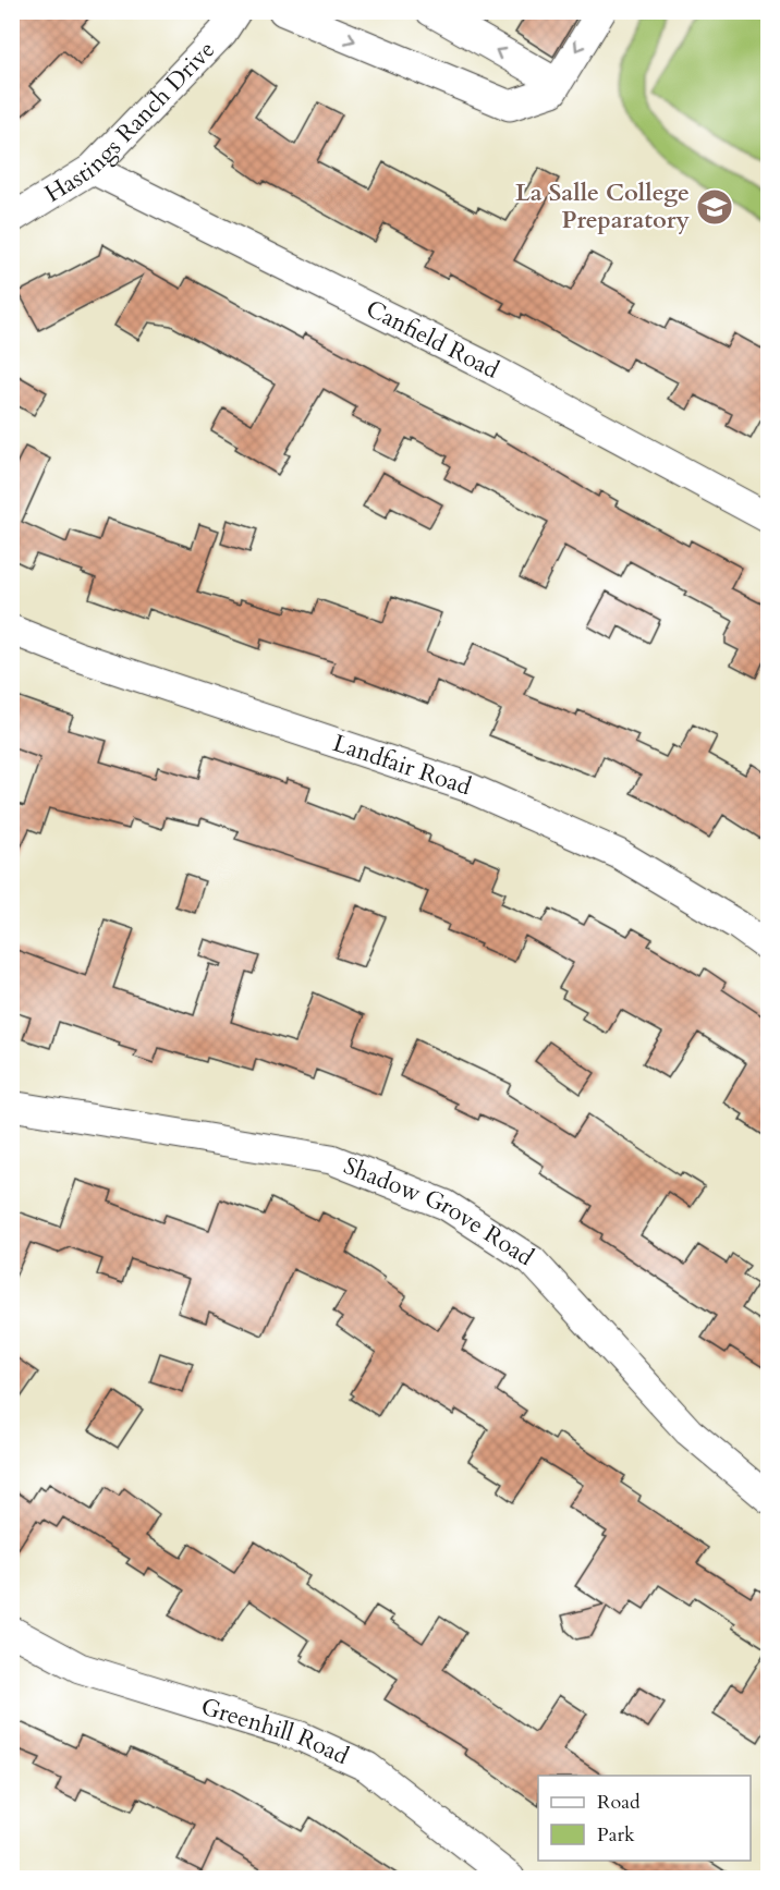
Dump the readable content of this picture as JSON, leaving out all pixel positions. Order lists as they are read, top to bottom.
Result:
{
  "streets": {
    "street": [
      "Hastings Ranch Drive",
      "Canfield Road",
      "Landfair Road",
      "Shadow Grove Road",
      "Greenhill Road"
    ]
  },
  "crossings": [
    ["Hastings Ranch Drive", "Canfield Road"]
  ],
  "places": {
    "school or university": ["La Salle College Preparatory"]
  },
  "legend": ["Road", "Park"]
}
